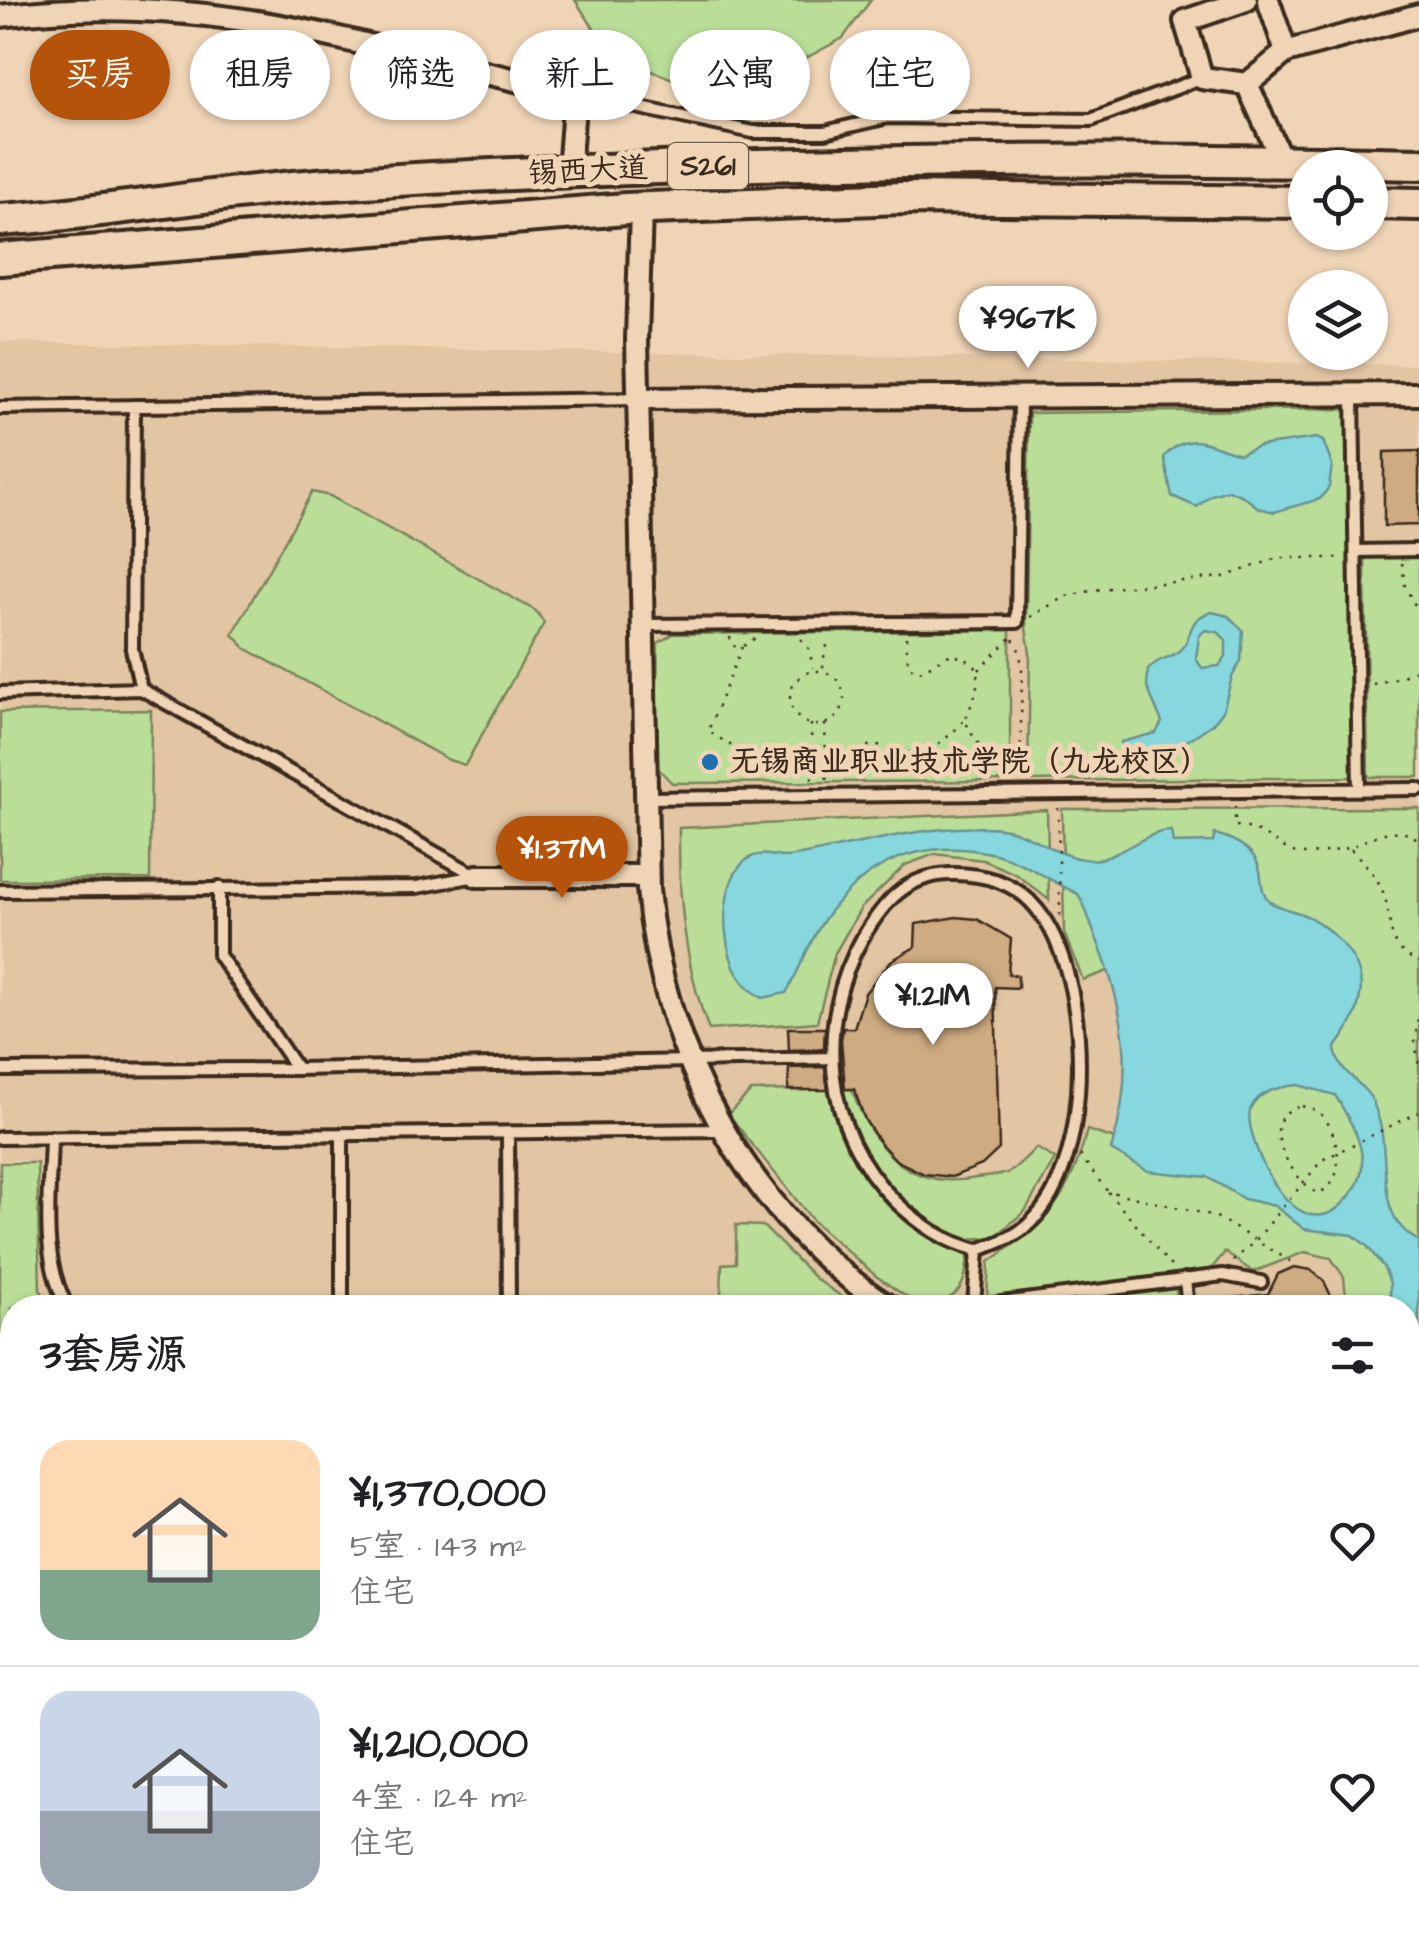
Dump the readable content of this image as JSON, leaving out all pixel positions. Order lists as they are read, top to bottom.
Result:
{
  "streets": {
    "main road": ["S261", "锡西大道"]
  },
  "places": ["无锡商业职业技术学院（九龙校区）"],
  "page": {
    "chip": [
      "买房",
      "租房",
      "筛选",
      "新上",
      "公寓",
      "住宅"
    ],
    "price": ["¥967K", "¥1.37M", "¥1.21M"],
    "heading": "3套房源",
    "list": [
      {
        "name": "¥1,370,000",
        "note": "5室 · 143 m² · 住宅"
      },
      {
        "name": "¥1,210,000",
        "note": "4室 · 124 m² · 住宅"
      }
    ]
  }
}
